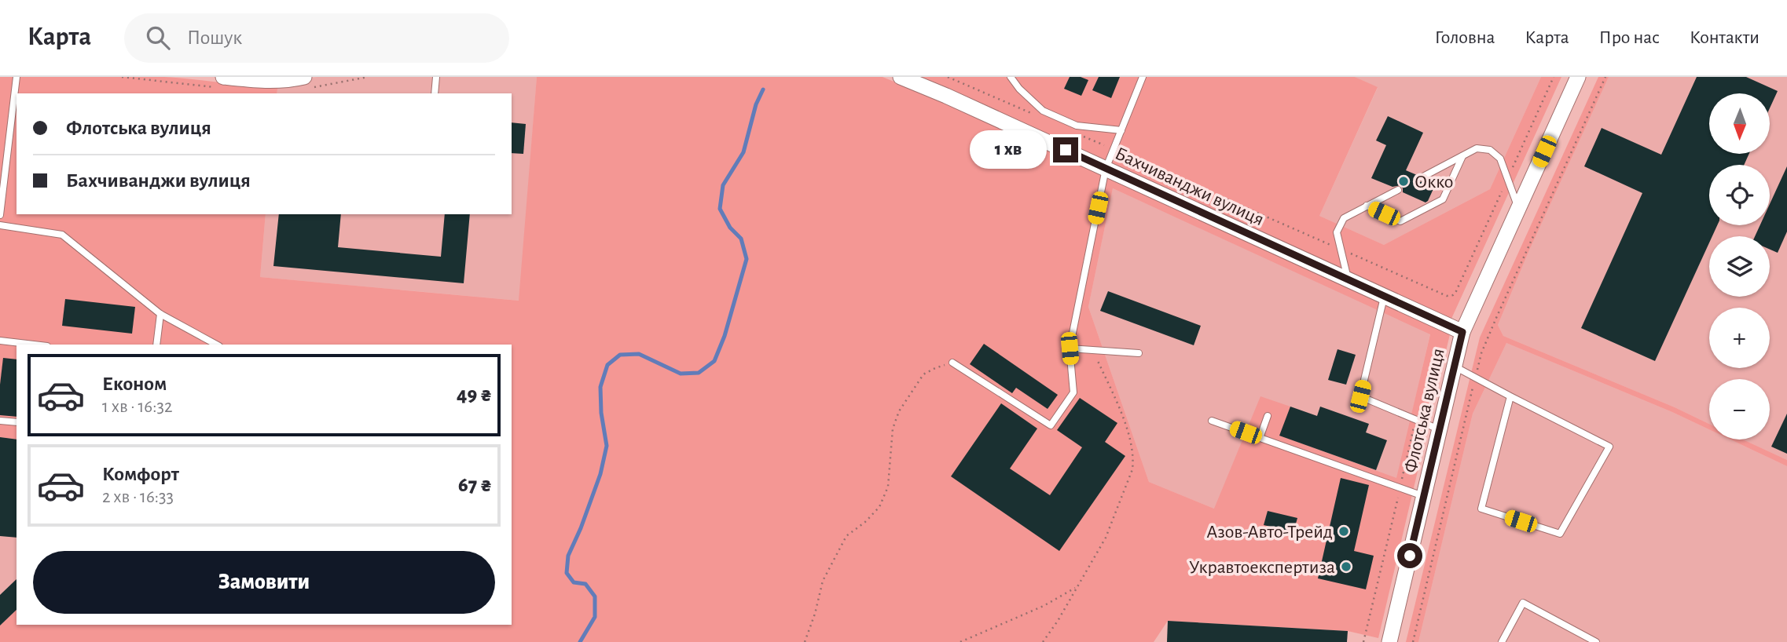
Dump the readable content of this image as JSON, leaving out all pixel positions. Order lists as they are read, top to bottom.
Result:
{
  "streets": {
    "street": ["Бахчиванджи вулиця", "Флотська вулиця"]
  },
  "crossings": [
    ["Бахчиванджи вулиця", "Флотська вулиця"]
  ],
  "places": ["Окко", "Азов-Авто-Трейд", "Укравтоекспертиза"],
  "north": "bottom",
  "page": {
    "header": "Карта",
    "search": "Пошук",
    "nav": [
      "Головна",
      "Карта",
      "Про нас",
      "Контакти"
    ],
    "map_buttons": ["+", "−"],
    "banner": ["Флотська вулиця", "Бахчиванджи вулиця"],
    "bubble": "1 хв",
    "list": [
      {
        "name": "Економ",
        "note": "1 хв · 16:32",
        "value": "49 ₴"
      },
      {
        "name": "Комфорт",
        "note": "2 хв · 16:33",
        "value": "67 ₴"
      }
    ],
    "buttons": "Замовити"
  }
}
